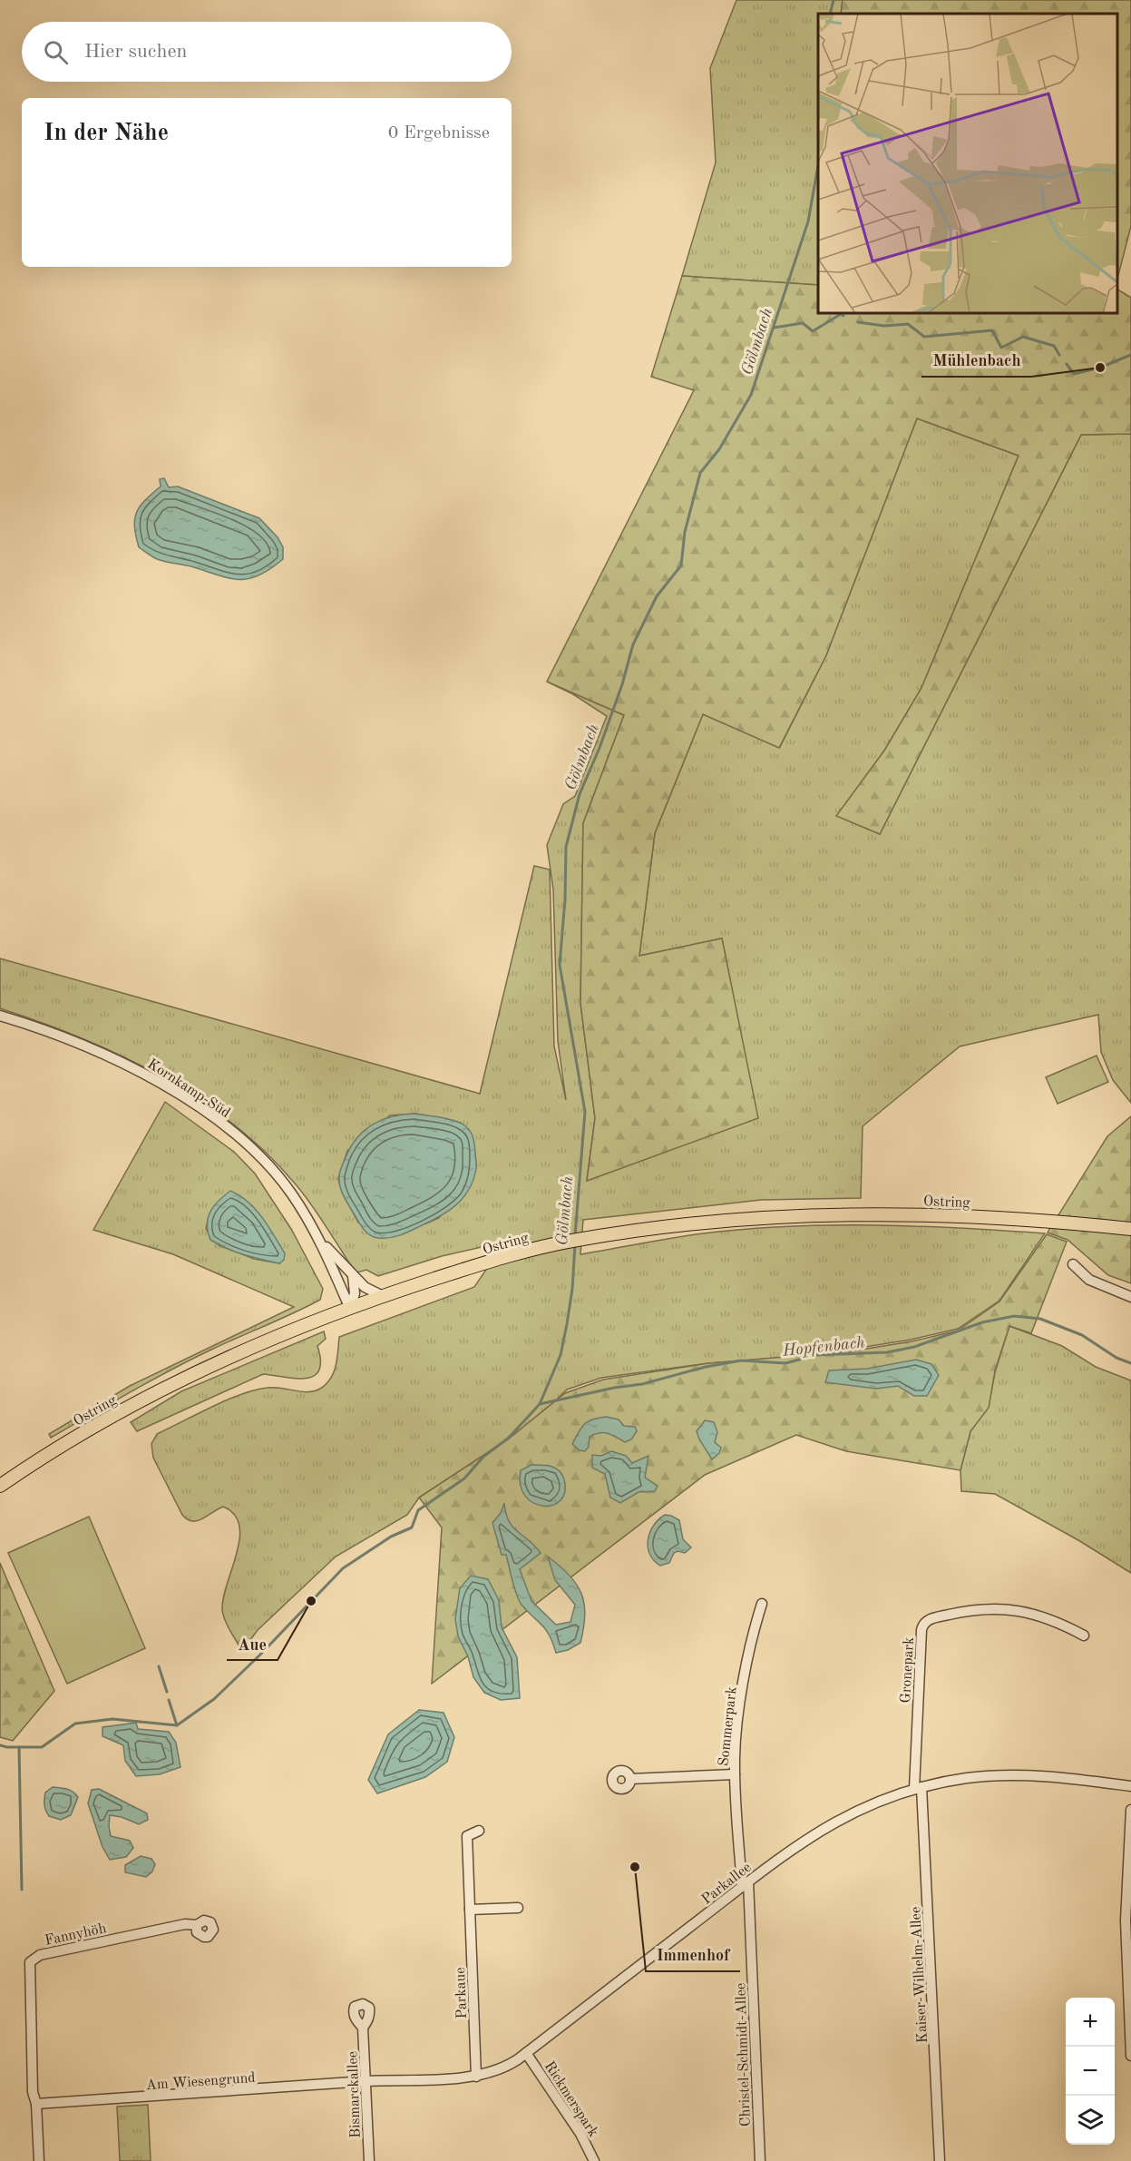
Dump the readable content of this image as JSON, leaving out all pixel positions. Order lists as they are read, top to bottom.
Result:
{
  "streets": {
    "main road": ["Ostring"],
    "street": [
      "Kornkamp-Süd",
      "Gronepark",
      "Sommerpark",
      "Parkallee",
      "Fannyhöh",
      "Kaiser-Wilhelm-Allee",
      "Parkaue",
      "Christel-Schmidt-Allee",
      "Am Wiesengrund",
      "Bismarckallee",
      "Rickmerspark"
    ]
  },
  "crossings": [
    ["Kornkamp-Süd", "Ostring"],
    ["Gronepark", "Parkallee"],
    ["Gronepark", "Kaiser-Wilhelm-Allee"],
    ["Sommerpark", "Parkallee"],
    ["Sommerpark", "Christel-Schmidt-Allee"],
    ["Parkallee", "Kaiser-Wilhelm-Allee"],
    ["Parkallee", "Parkaue"],
    ["Parkallee", "Christel-Schmidt-Allee"],
    ["Parkallee", "Am Wiesengrund"],
    ["Parkallee", "Bismarckallee"],
    ["Parkallee", "Rickmerspark"],
    ["Fannyhöh", "Am Wiesengrund"],
    ["Am Wiesengrund", "Bismarckallee"]
  ],
  "water": ["Gölmbach", "Hopfenbach"],
  "places": ["Mühlenbach", "Aue", "Immenhof"],
  "page": {
    "search": "Hier suchen",
    "heading": ["In der Nähe", "0 Ergebnisse"],
    "map_buttons": ["+", "−"]
  }
}
